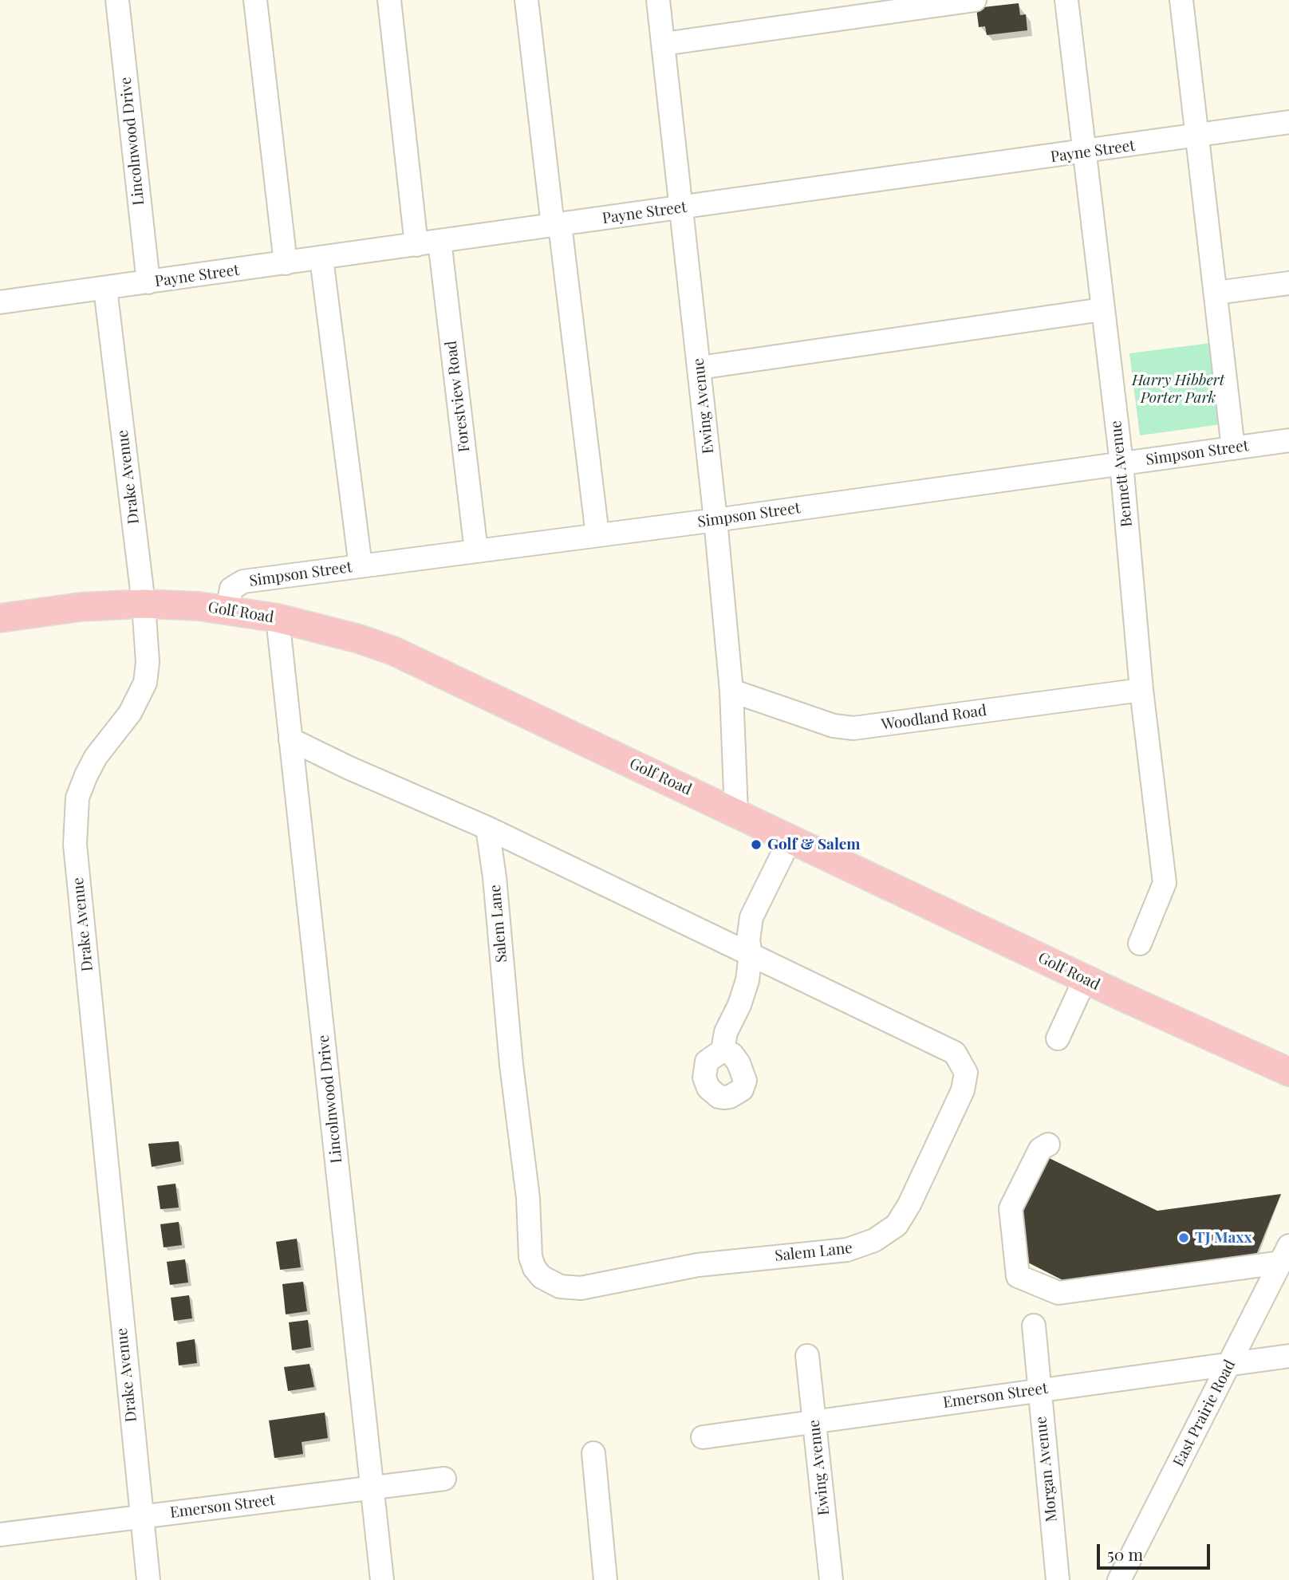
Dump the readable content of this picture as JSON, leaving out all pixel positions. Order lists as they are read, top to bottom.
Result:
{
  "streets": {
    "main road": ["Golf Road"],
    "street": [
      "Lincolnwood Drive",
      "Payne Street",
      "Forestview Road",
      "Ewing Avenue",
      "Simpson Street",
      "Bennett Avenue",
      "Drake Avenue",
      "Woodland Road",
      "Salem Lane",
      "Emerson Street",
      "East Prairie Road",
      "Morgan Avenue"
    ]
  },
  "crossings": [
    ["Lincolnwood Drive", "Payne Street"],
    ["Lincolnwood Drive", "Golf Road"],
    ["Lincolnwood Drive", "Salem Lane"],
    ["Lincolnwood Drive", "Emerson Street"],
    ["Payne Street", "Forestview Road"],
    ["Payne Street", "Ewing Avenue"],
    ["Payne Street", "Bennett Avenue"],
    ["Payne Street", "Drake Avenue"],
    ["Forestview Road", "Simpson Street"],
    ["Ewing Avenue", "Simpson Street"],
    ["Ewing Avenue", "Golf Road"],
    ["Ewing Avenue", "Woodland Road"],
    ["Ewing Avenue", "Emerson Street"],
    ["Simpson Street", "Bennett Avenue"],
    ["Simpson Street", "Golf Road"],
    ["Bennett Avenue", "Woodland Road"],
    ["Drake Avenue", "Golf Road"],
    ["Drake Avenue", "Emerson Street"],
    ["Emerson Street", "East Prairie Road"],
    ["Emerson Street", "Morgan Avenue"]
  ],
  "parks": ["Harry Hibbert Porter Park"],
  "places": ["Golf & Salem", "TJ Maxx"],
  "scale_bar": "50 m"
}
